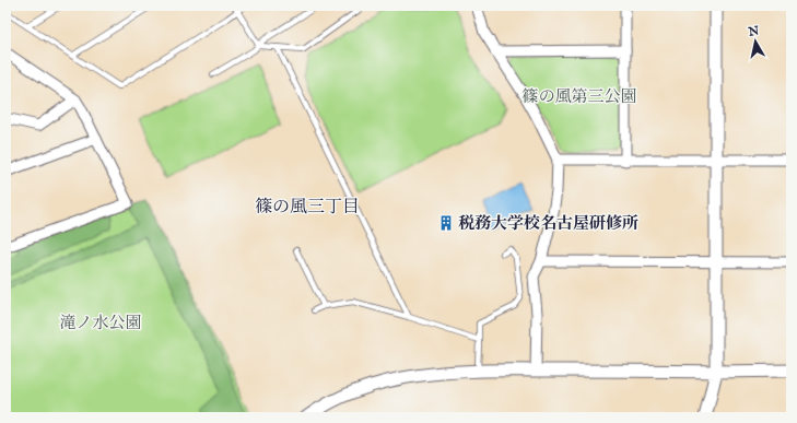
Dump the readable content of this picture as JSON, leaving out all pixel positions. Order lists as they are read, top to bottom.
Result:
{
  "districts": ["篠の風三丁目"],
  "parks": ["篠の風第三公園", "滝ノ水公園"],
  "places": {
    "building": ["税務大学校名古屋研修所"]
  },
  "north": "top"
}
